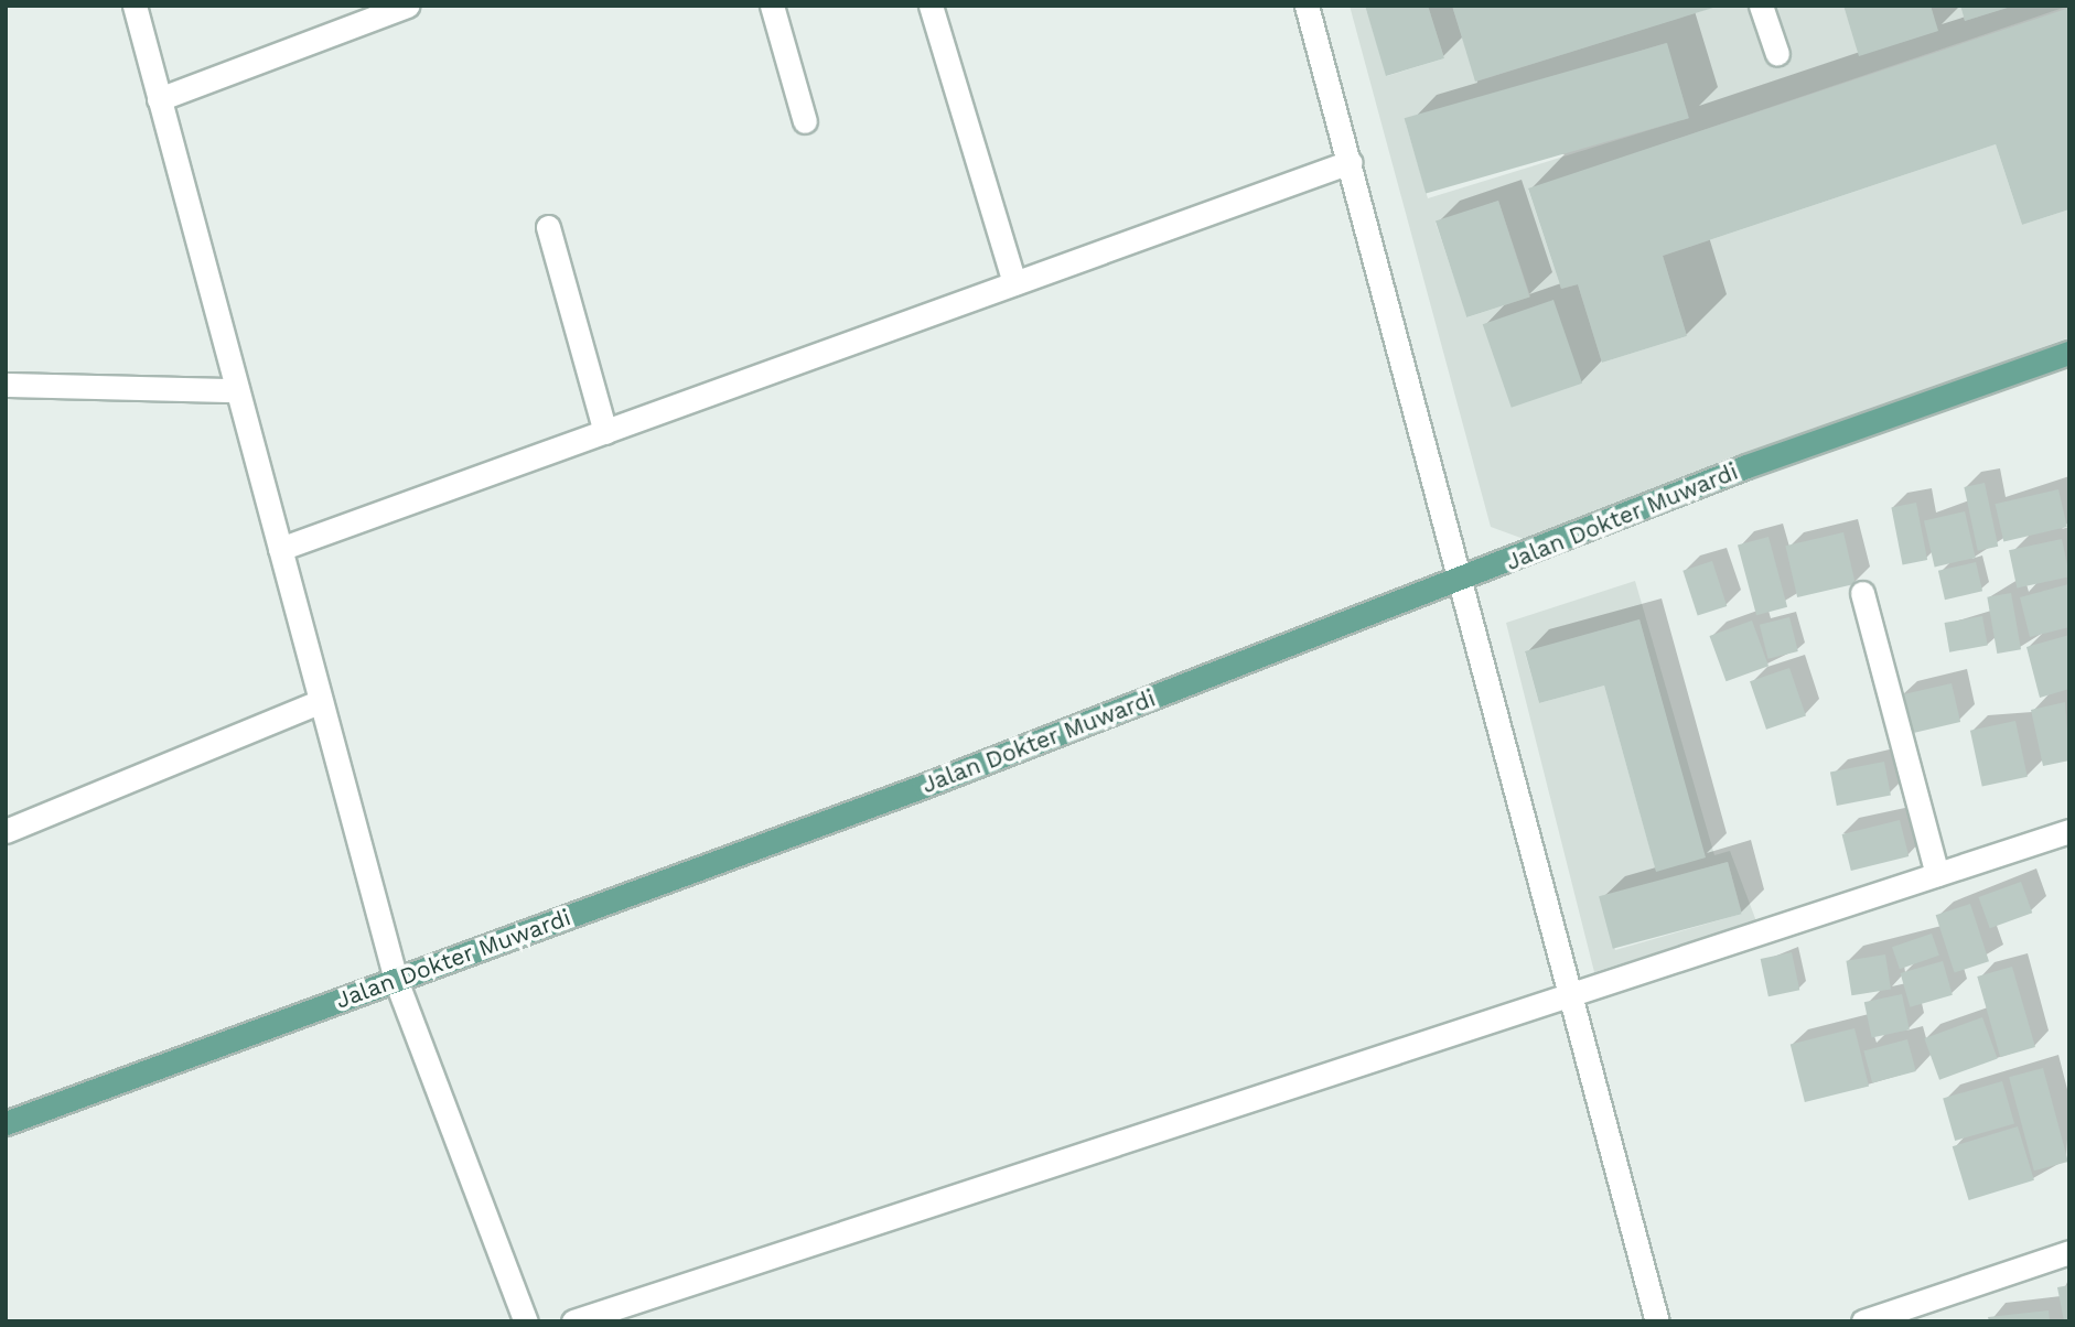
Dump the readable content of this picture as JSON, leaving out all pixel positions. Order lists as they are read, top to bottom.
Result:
{
  "streets": {
    "main road": ["Jalan Dokter Muwardi"]
  }
}
